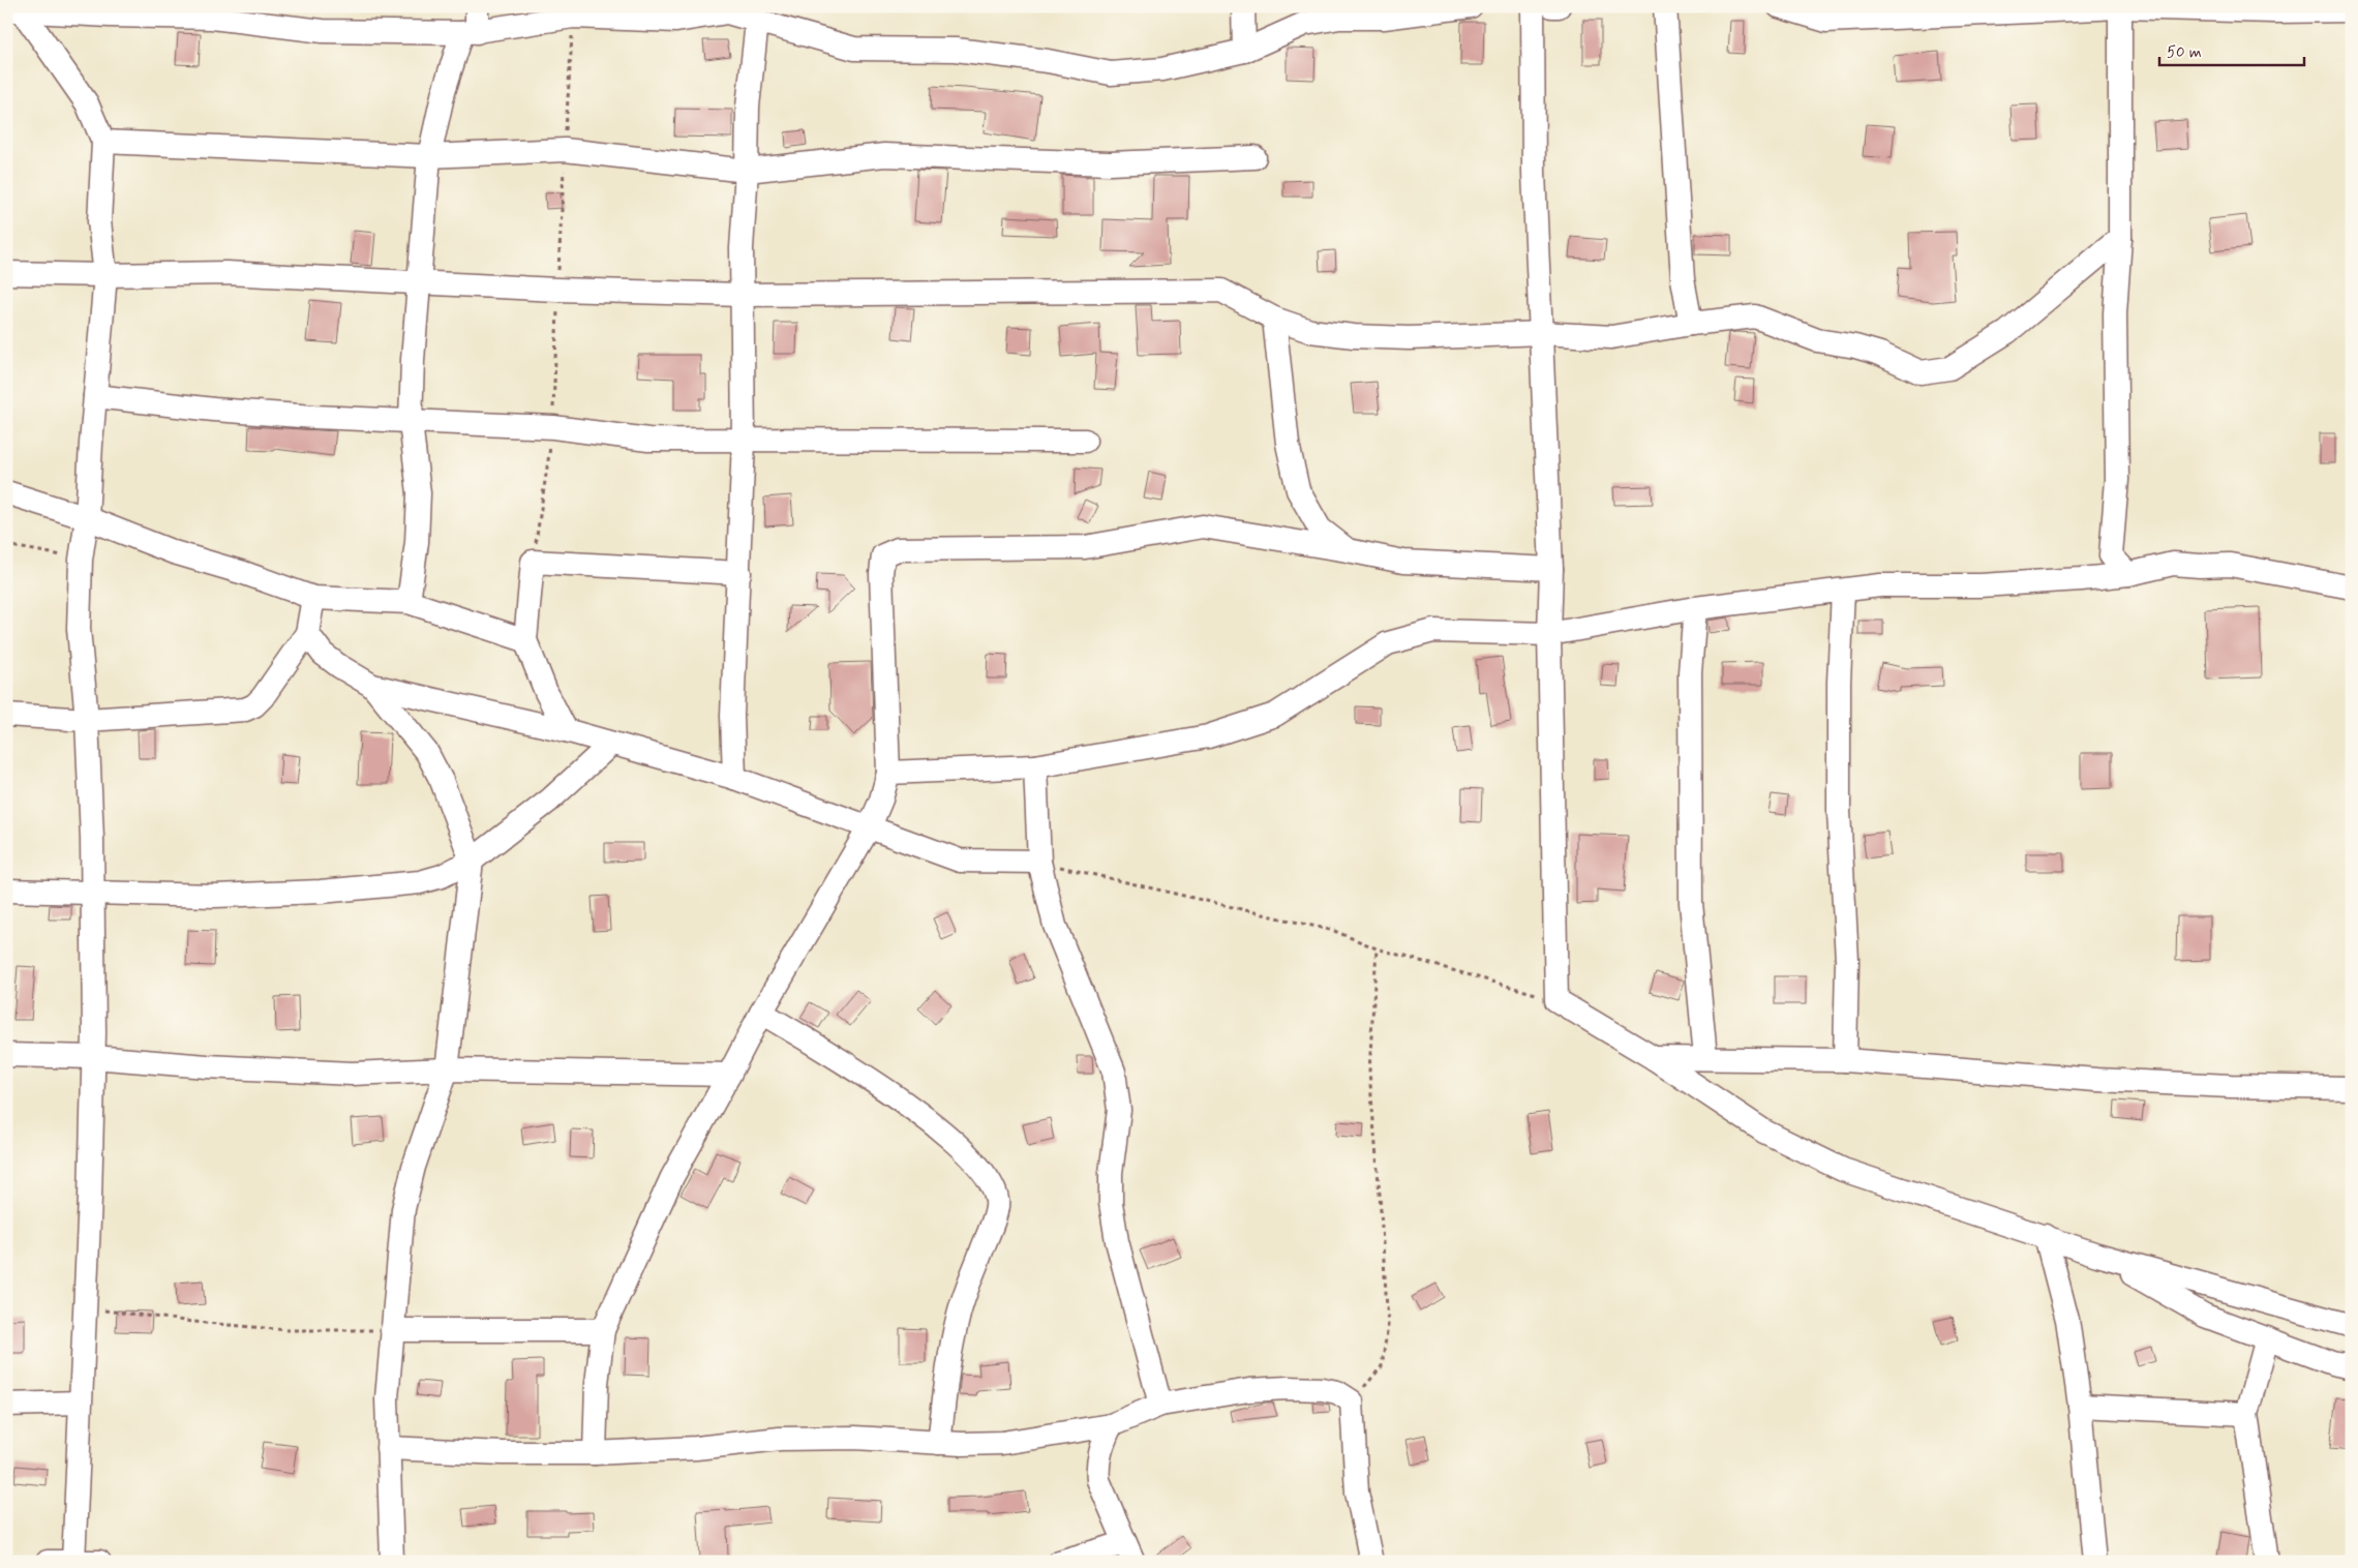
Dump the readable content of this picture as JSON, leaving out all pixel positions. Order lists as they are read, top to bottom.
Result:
{
  "scale_bar": "50 m"
}
